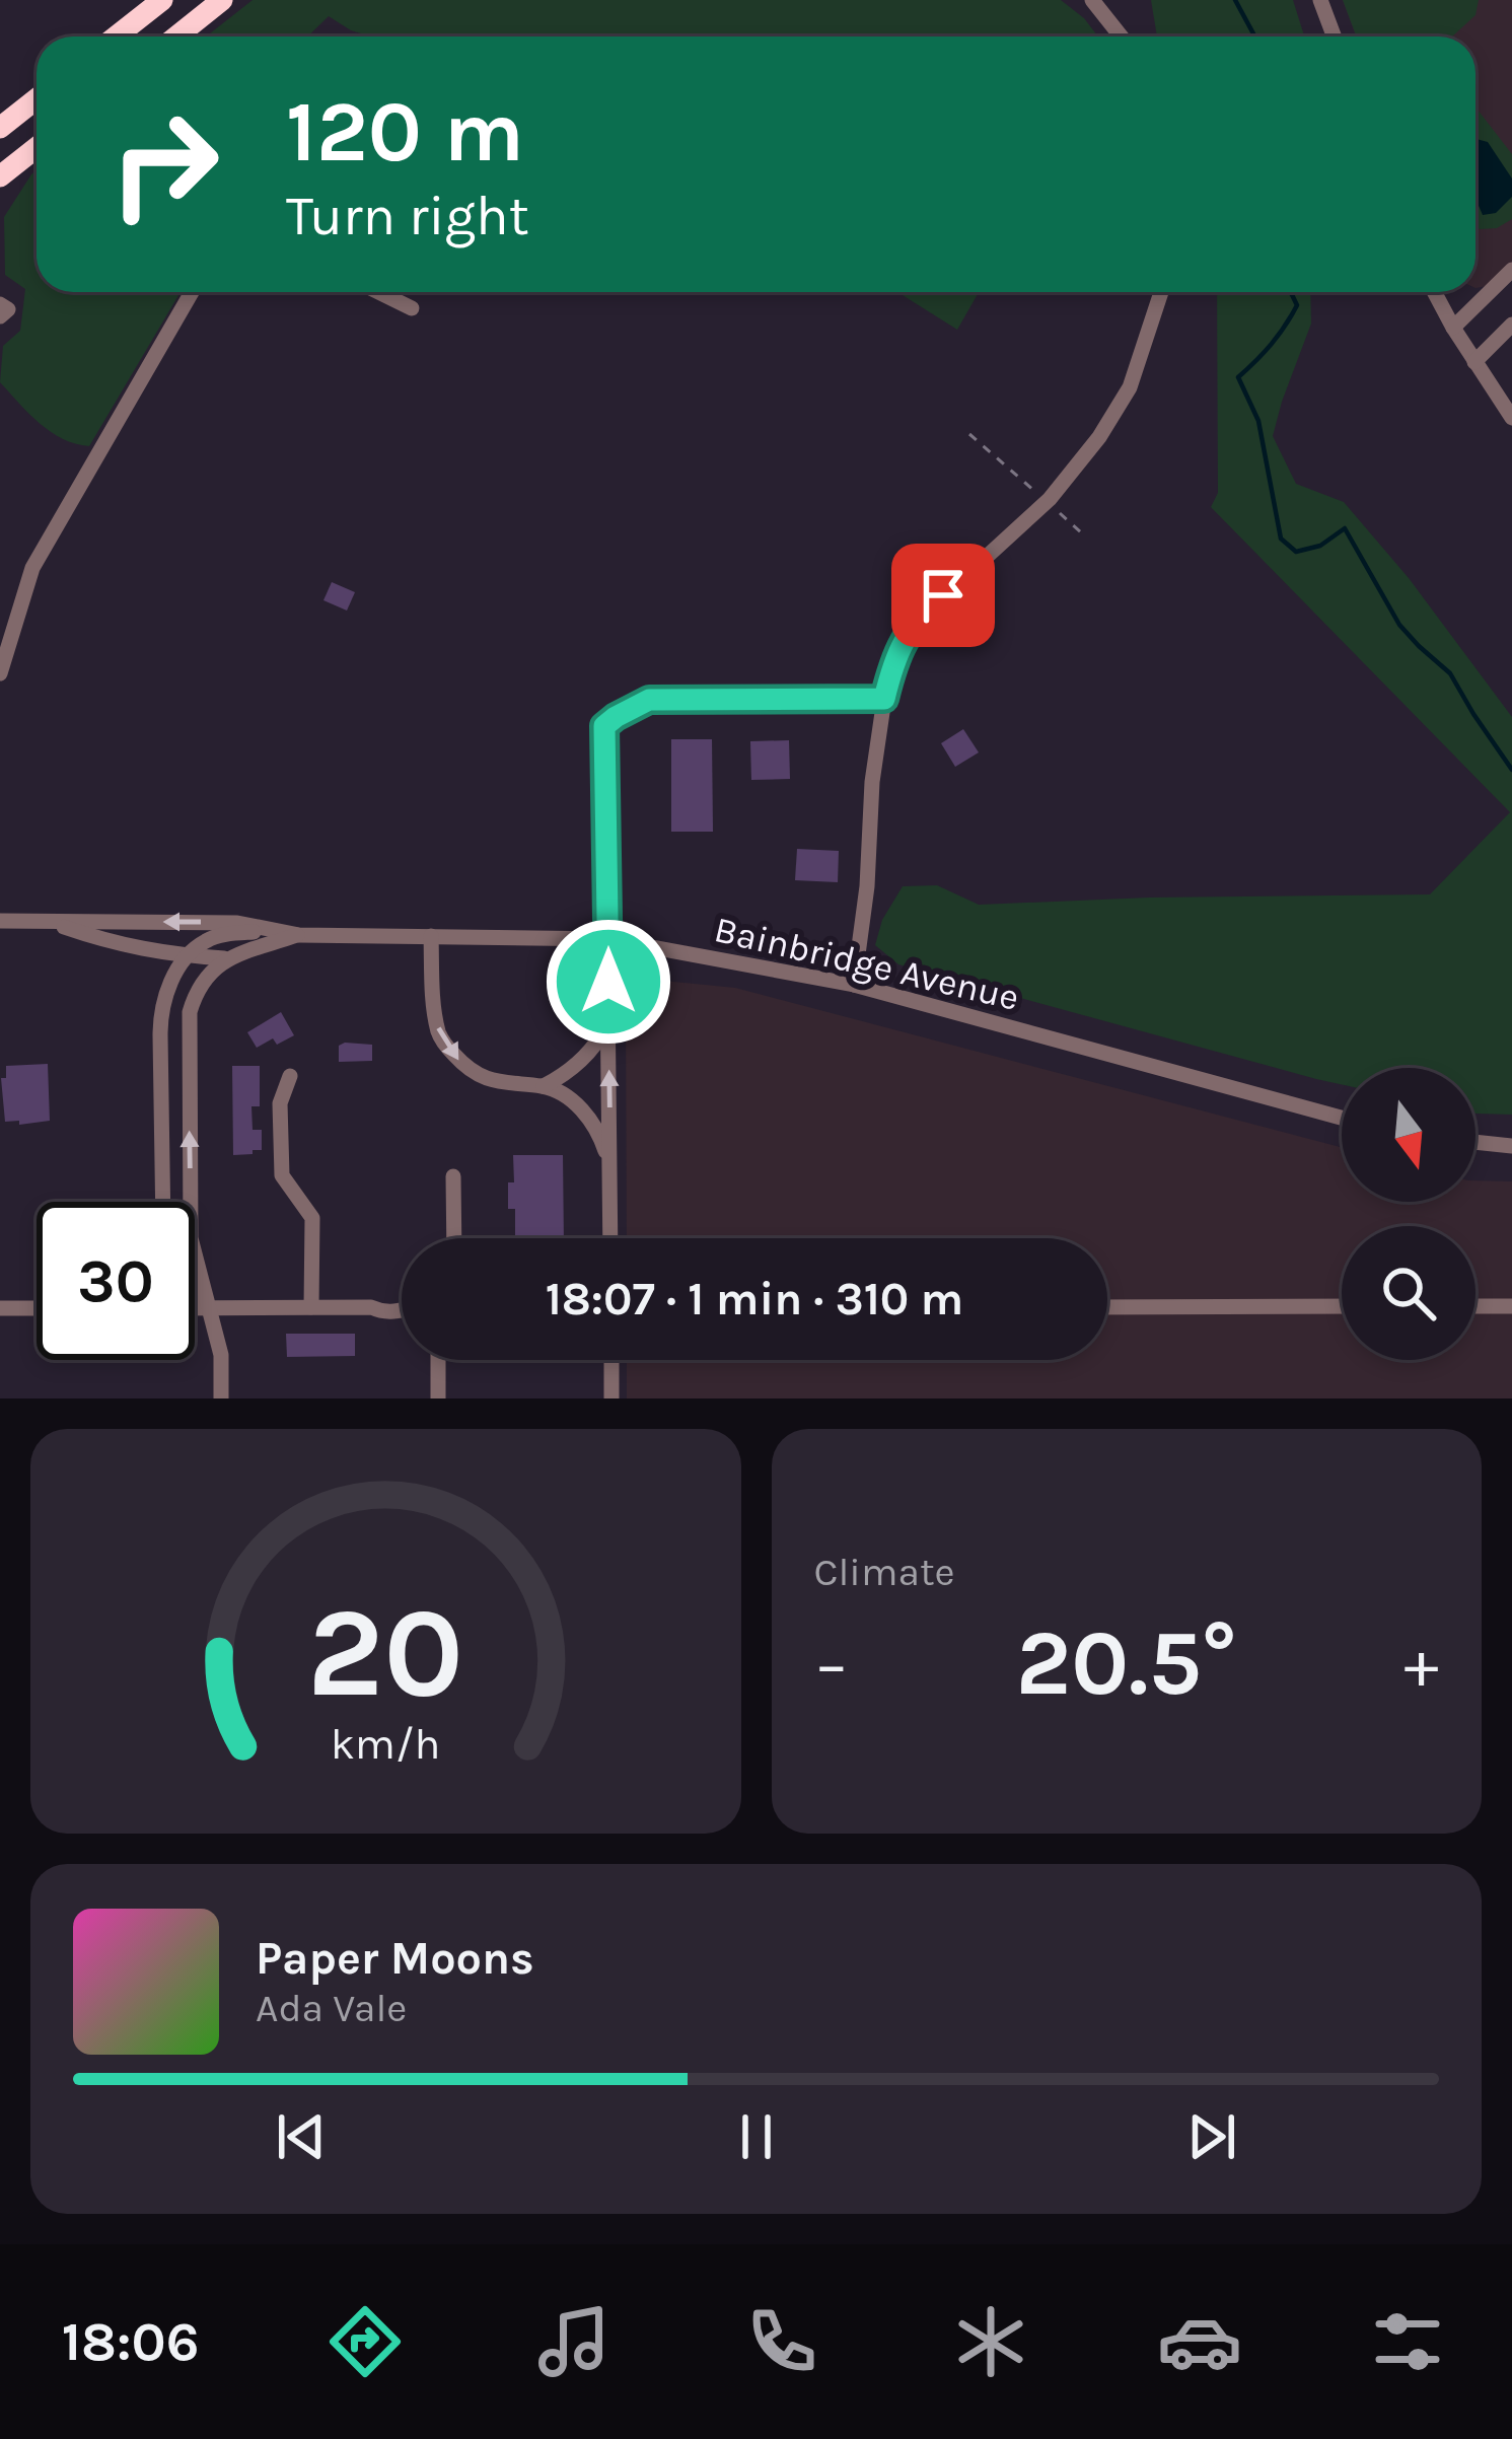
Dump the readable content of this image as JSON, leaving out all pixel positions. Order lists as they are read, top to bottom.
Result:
{
  "streets": {
    "street": ["Bainbridge Avenue"]
  },
  "north": "bottom",
  "page": {
    "turn": ["120 m", "Turn right"],
    "limit": "30",
    "trip": "18:07 · 1 min · 310 m",
    "tile": "Climate",
    "heat": ["−", "20.5°", "+"],
    "song": ["Paper Moons", "Ada Vale"],
    "tabs": "18:06",
    "gauge": ["20", "km/h"]
  }
}
